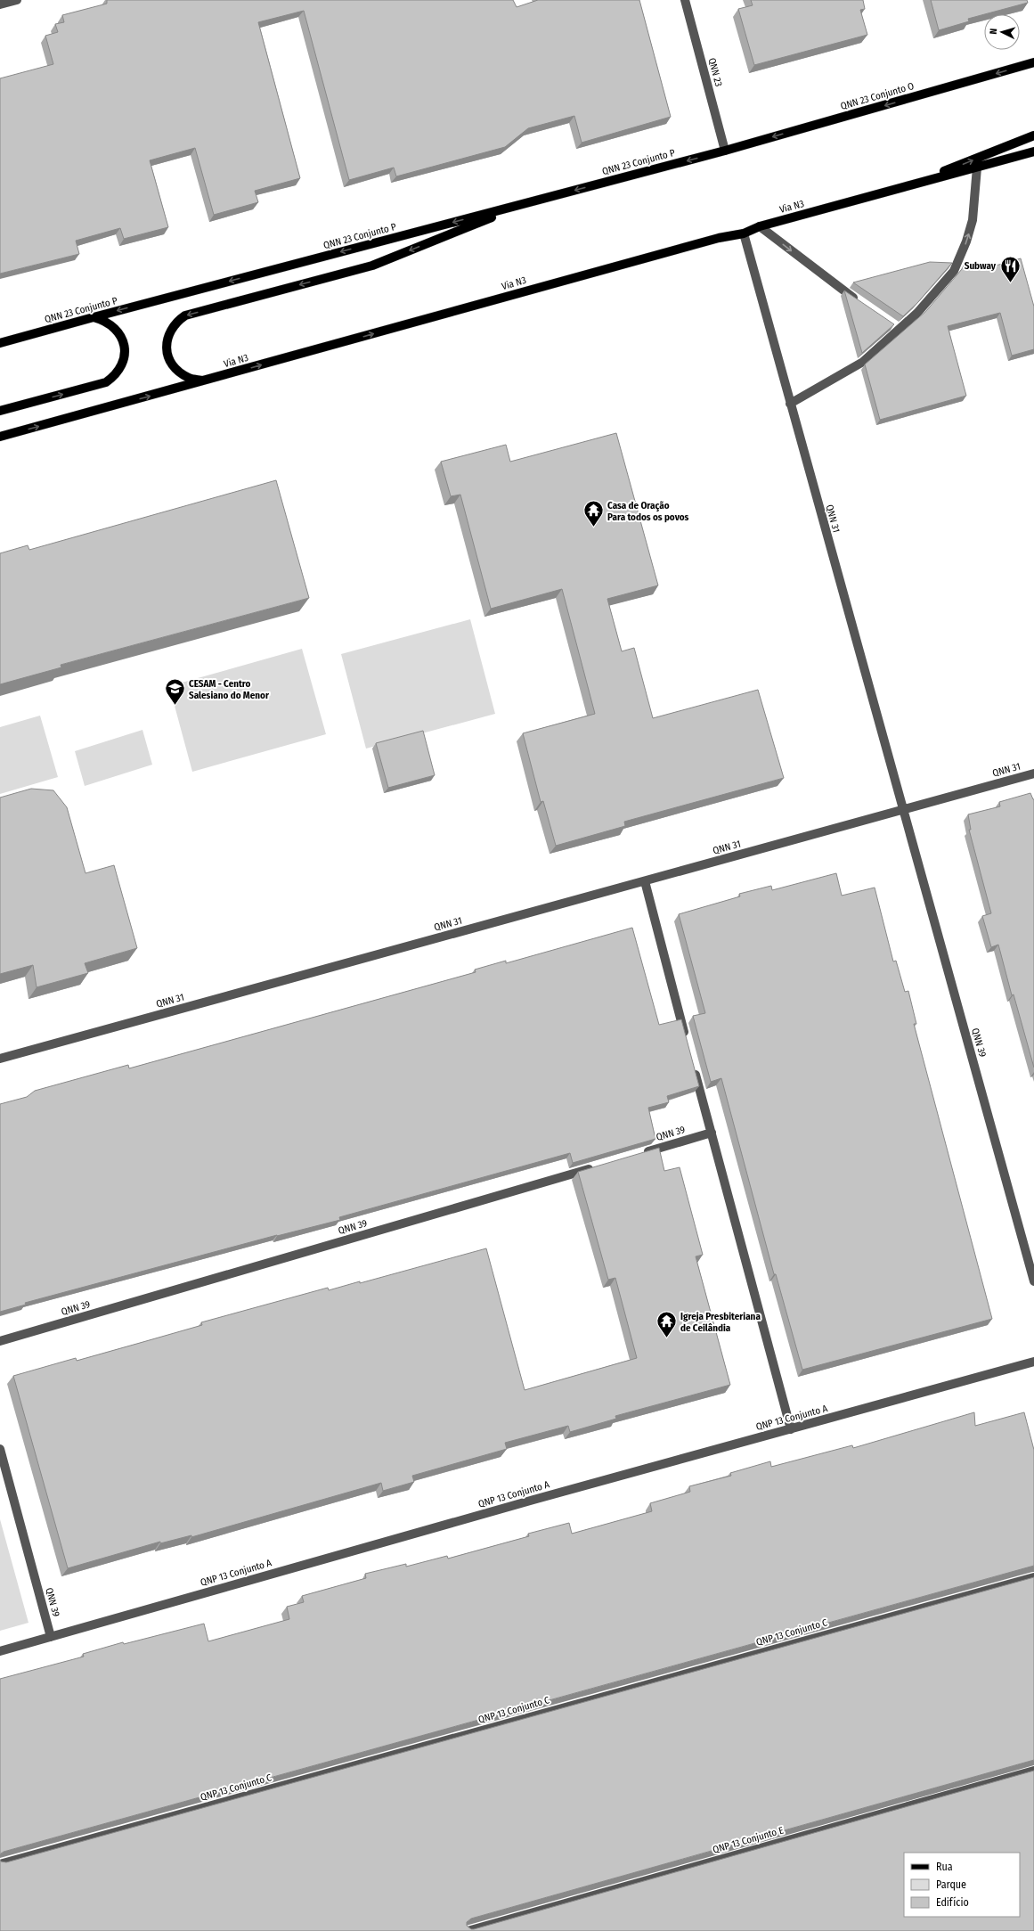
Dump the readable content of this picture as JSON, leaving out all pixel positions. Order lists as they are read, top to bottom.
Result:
{
  "streets": {
    "main road": ["QNN 23 Conjunto O", "QNN 23 Conjunto P", "Via N3"],
    "street": [
      "QNN 23",
      "QNN 31",
      "QNN 39",
      "QNP 13 Conjunto A",
      "QNP 13 Conjunto C",
      "QNP 13 Conjunto E"
    ]
  },
  "crossings": [
    ["QNN 23", "QNN 23 Conjunto O"],
    ["QNN 23", "QNN 23 Conjunto P"],
    ["QNN 23 Conjunto O", "QNN 23 Conjunto P"],
    ["Via N3", "QNN 31"],
    ["QNN 31", "QNN 39"],
    ["QNN 39", "QNP 13 Conjunto A"]
  ],
  "one_way": ["QNN 23 Conjunto P", "Via N3"],
  "places": {
    "restaurant": ["Subway"],
    "temple": ["Casa de Oração Para todos os povos", "Igreja Presbiteriana de Ceilândia"],
    "school or university": ["CESAM - Centro Salesiano do Menor"]
  },
  "legend": ["Rua", "Parque", "Edifício"],
  "north": "left"
}
